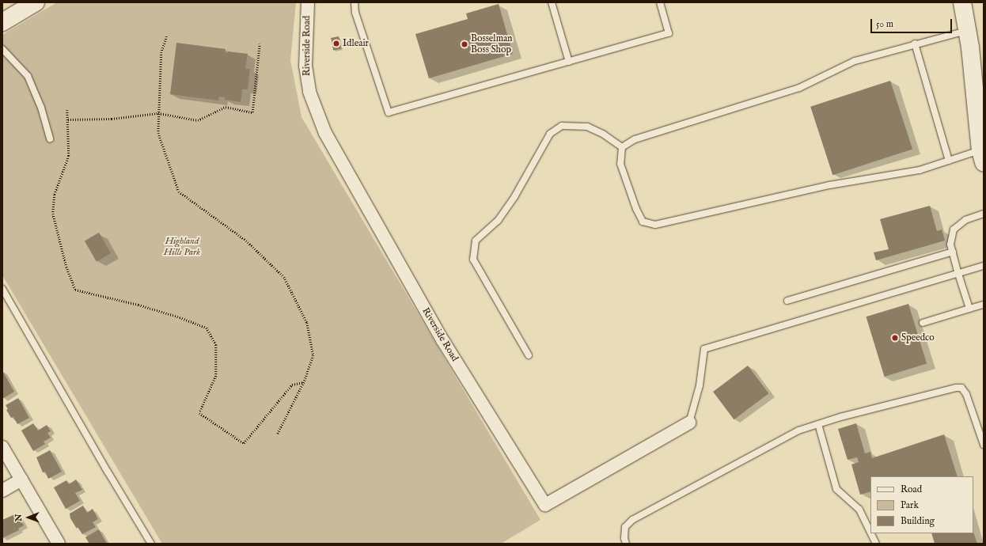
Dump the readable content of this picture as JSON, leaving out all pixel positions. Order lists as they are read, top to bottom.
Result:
{
  "streets": {
    "street": ["Riverside Road"]
  },
  "parks": ["Highland Hills Park"],
  "places": ["Idleair", "Bosselman Boss Shop", "Speedco"],
  "legend": ["Road", "Park", "Building"],
  "scale_bar": "50 m",
  "north": "left"
}
